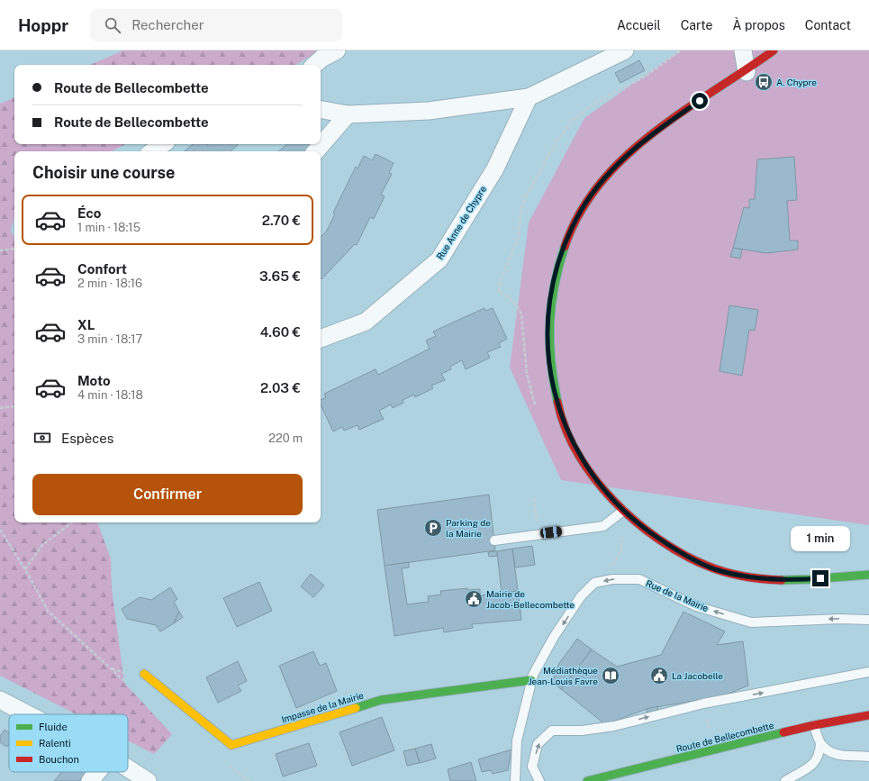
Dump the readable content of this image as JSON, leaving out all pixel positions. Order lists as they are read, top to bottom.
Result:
{
  "streets": {
    "street": ["Rue Anne de Chypre", "Impasse de la Mairie", "Route de Bellecombette"],
    "lane": ["Rue de la Mairie"]
  },
  "one_way": ["Rue de la Mairie"],
  "places": {
    "bus stop": ["A. Chypre"],
    "parking": ["Parking de la Mairie"],
    "public building": ["Mairie de Jacob-Bellecombette", "La Jacobelle"],
    "library": ["Médiathèque Jean-Louis Favre"]
  },
  "legend": ["Fluide", "Ralenti", "Bouchon"],
  "page": {
    "header": "Hoppr",
    "search": "Rechercher",
    "nav": [
      "Accueil",
      "Carte",
      "À propos",
      "Contact"
    ],
    "banner": ["Route de Bellecombette", "Route de Bellecombette"],
    "heading": "Choisir une course",
    "list": [
      {
        "name": "Éco",
        "note": "1 min · 18:15",
        "value": "2.70 €"
      },
      {
        "name": "Confort",
        "note": "2 min · 18:16",
        "value": "3.65 €"
      },
      {
        "name": "XL",
        "note": "3 min · 18:17",
        "value": "4.60 €"
      },
      {
        "name": "Moto",
        "note": "4 min · 18:18",
        "value": "2.03 €"
      }
    ],
    "pay": ["Espèces", "220 m"],
    "buttons": "Confirmer",
    "bubble": "1 min"
  }
}
